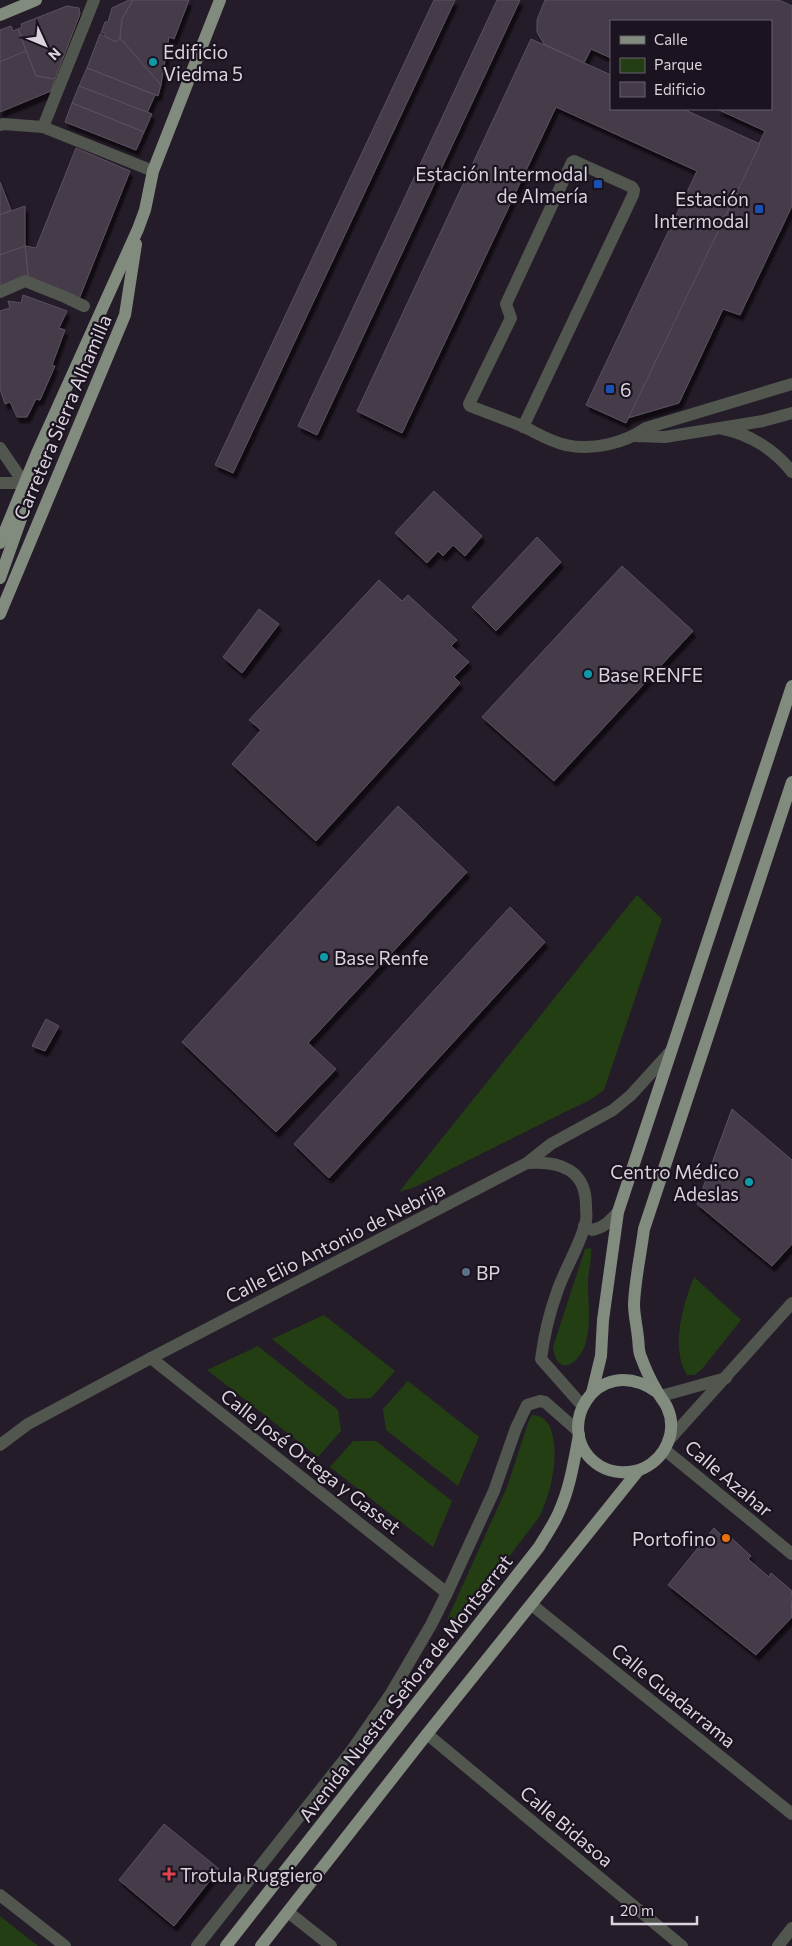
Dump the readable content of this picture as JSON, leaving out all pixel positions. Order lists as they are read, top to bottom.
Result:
{
  "streets": {
    "main road": ["Carretera Sierra Alhamilla", "Avenida Nuestra Señora de Montserrat"],
    "street": [
      "Calle Elio Antonio de Nebrija",
      "Calle José Ortega y Gasset",
      "Calle Azahar",
      "Calle Guadarrama",
      "Calle Bidasoa"
    ]
  },
  "crossings": [
    ["Calle Elio Antonio de Nebrija", "Calle José Ortega y Gasset"],
    ["Calle José Ortega y Gasset", "Avenida Nuestra Señora de Montserrat"],
    ["Calle Azahar", "Avenida Nuestra Señora de Montserrat"]
  ],
  "places": {
    "other": [
      "Edificio Viedma 5",
      "Base RENFE",
      "Base Renfe",
      "Centro Médico Adeslas",
      "BP",
      "Portofino"
    ],
    "transit": ["Estación Intermodal de Almería", "Estación Intermodal", "6"],
    "health": ["Trotula Ruggiero"]
  },
  "legend": ["Calle", "Parque", "Edificio"],
  "scale_bar": "20 m",
  "north": "bottom right"
}
